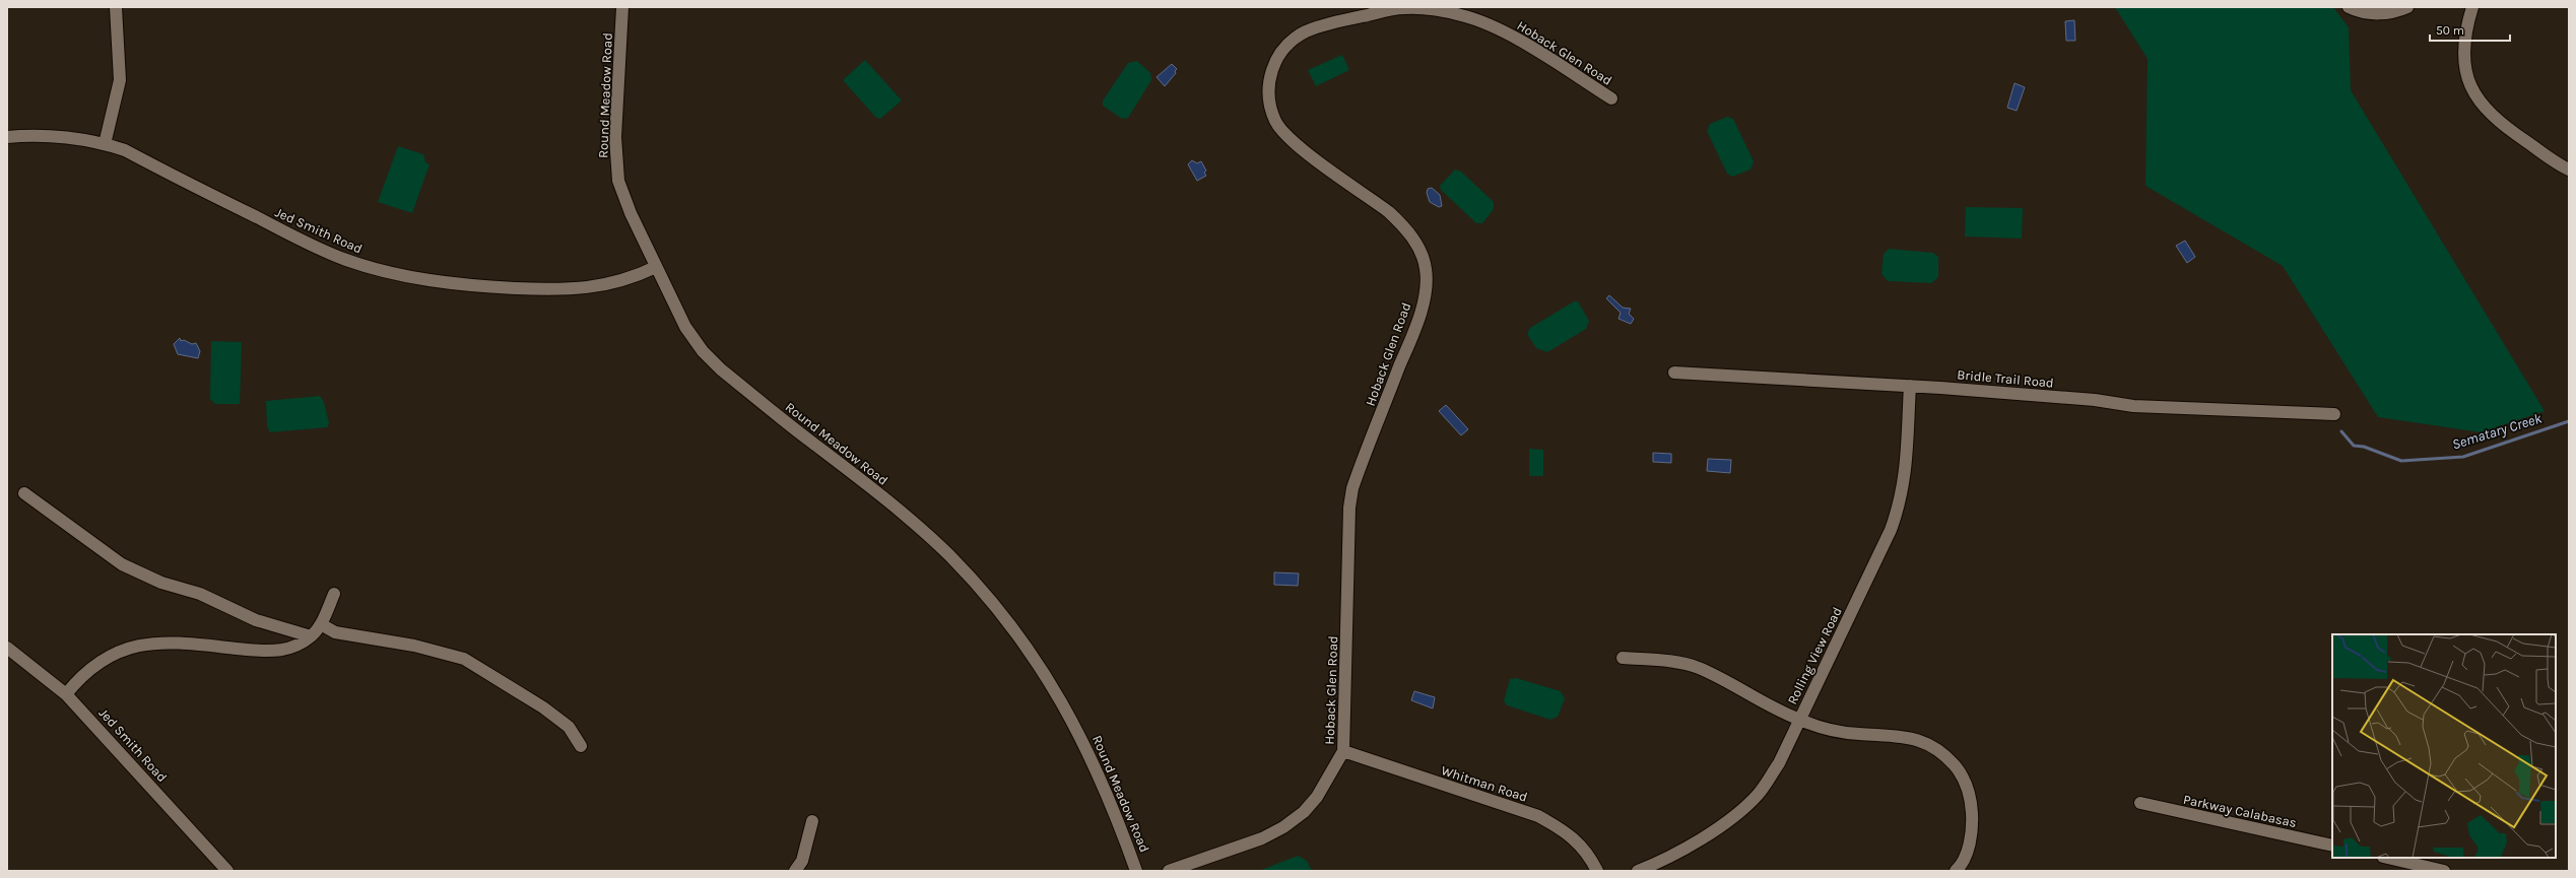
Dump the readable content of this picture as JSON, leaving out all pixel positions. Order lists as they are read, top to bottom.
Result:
{
  "streets": {
    "street": [
      "Hoback Glen Road",
      "Round Meadow Road",
      "Jed Smith Road",
      "Bridle Trail Road",
      "Rolling View Road",
      "Whitman Road",
      "Parkway Calabasas"
    ]
  },
  "crossings": [
    ["Hoback Glen Road", "Whitman Road"],
    ["Round Meadow Road", "Jed Smith Road"],
    ["Bridle Trail Road", "Rolling View Road"]
  ],
  "water": ["Sematary Creek"],
  "scale_bar": "50 m"
}
